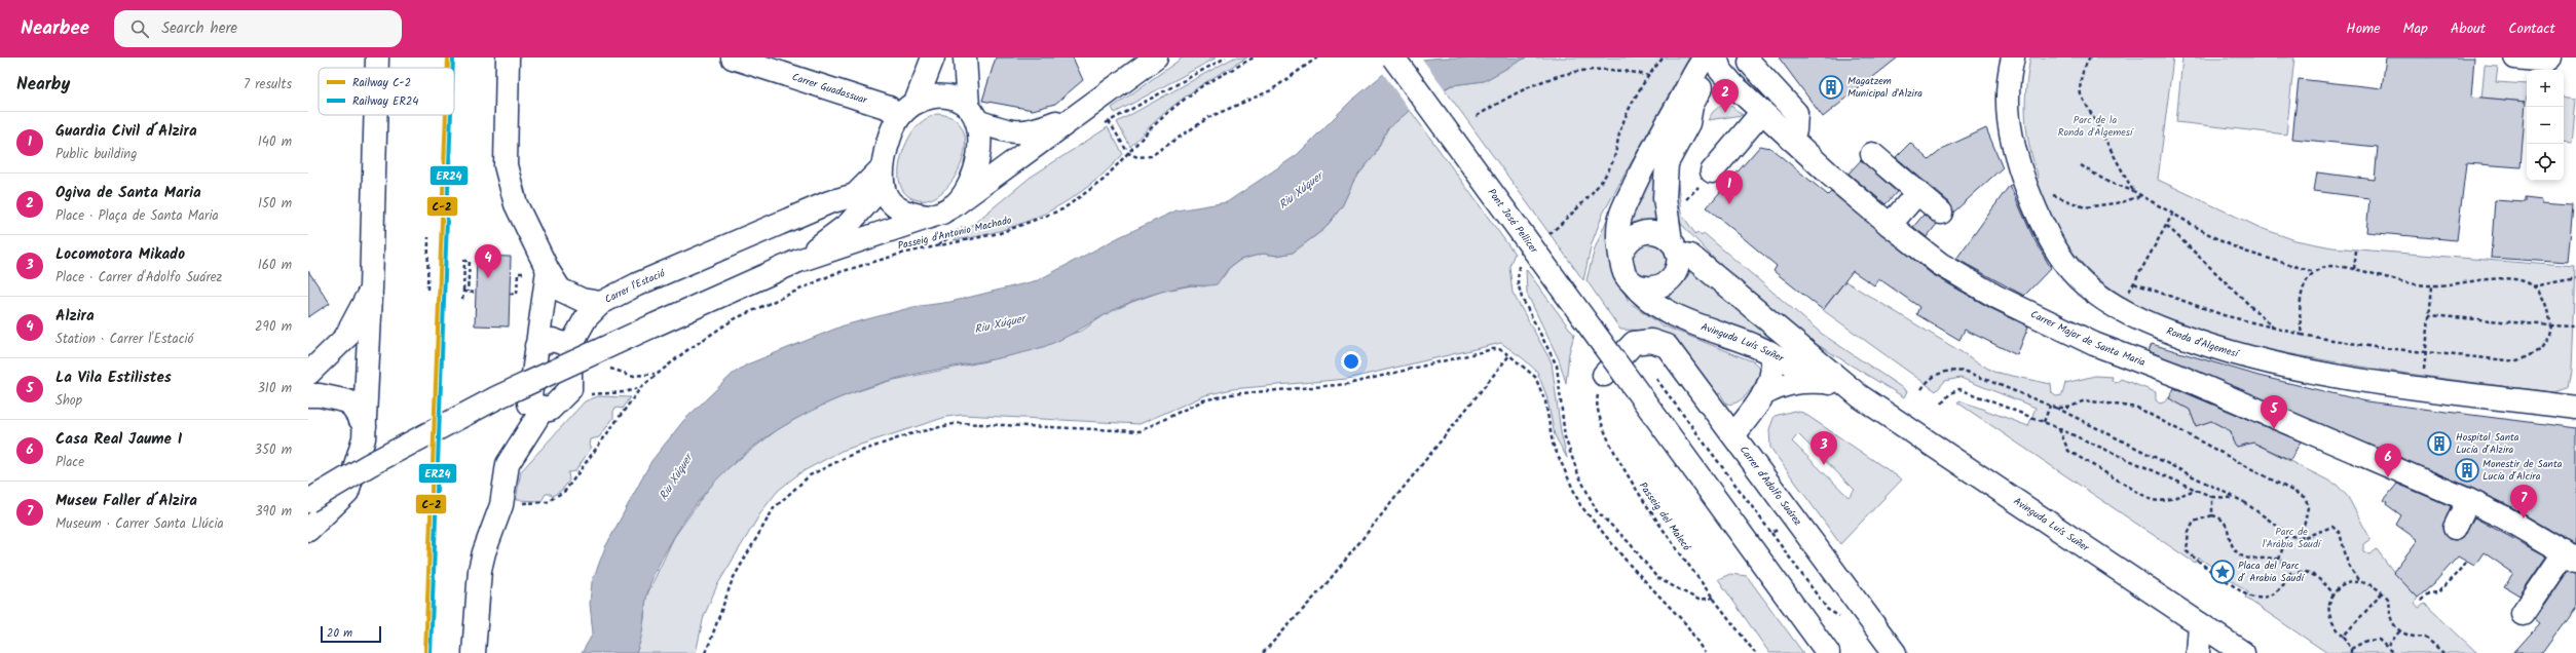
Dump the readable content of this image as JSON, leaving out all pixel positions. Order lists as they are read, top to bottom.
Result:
{
  "streets": {
    "street": [
      "Carrer Guadassuar",
      "Pont José Pellicer",
      "Carrer l'Estació",
      "Carrer Major de Santa Maria",
      "Avinguda Luís Suñer",
      "Ronda d'Algemesí",
      "Carrer d'Adolfo Suárez"
    ],
    "path": ["Passeig d'Antonio Machado", "Passeig del Malecó"]
  },
  "crossings": [
    ["Carrer Guadassuar", "Carrer l'Estació"],
    ["Carrer d'Adolfo Suárez", "Passeig del Malecó"]
  ],
  "water": ["Riu Xúquer"],
  "parks": ["Parc de la Ronda d'Algemesí", "Parc de l'Aràbia Saudí"],
  "places": {
    "building": ["Magatzem Municipal d'Alzira", "Hospital Santa Lucía d´Alzira", "Monestir de Santa Lucía d´Alcira"],
    "place": ["Placa del Parc d´ Arabia Saudí"]
  },
  "lines": ["rail line C-2", "rail line ER24"],
  "legend": ["Railway C-2", "Railway ER24"],
  "scale_bar": "20 m",
  "page": {
    "header": "Nearbee",
    "search": "Search here",
    "nav": [
      "Home",
      "Map",
      "About",
      "Contact"
    ],
    "heading": ["Nearby", "7 results"],
    "map_buttons": ["+", "−"],
    "pins": [
      "2",
      "1",
      "4",
      "5",
      "3",
      "6",
      "7"
    ],
    "list": [
      {
        "mark": "1",
        "name": "Guardia Civil d´Alzira",
        "note": "Public building",
        "value": "140 m"
      },
      {
        "mark": "2",
        "name": "Ogiva de Santa Maria",
        "note": "Place · Plaça de Santa Maria",
        "value": "150 m"
      },
      {
        "mark": "3",
        "name": "Locomotora Mikado",
        "note": "Place · Carrer d'Adolfo Suárez",
        "value": "160 m"
      },
      {
        "mark": "4",
        "name": "Alzira",
        "note": "Station · Carrer l'Estació",
        "value": "290 m"
      },
      {
        "mark": "5",
        "name": "La Vila Estilistes",
        "note": "Shop",
        "value": "310 m"
      },
      {
        "mark": "6",
        "name": "Casa Real Jaume I",
        "note": "Place",
        "value": "350 m"
      },
      {
        "mark": "7",
        "name": "Museu Faller d´Alzira",
        "note": "Museum · Carrer Santa Llúcia",
        "value": "390 m"
      }
    ],
    "scale": "20 m"
  }
}
